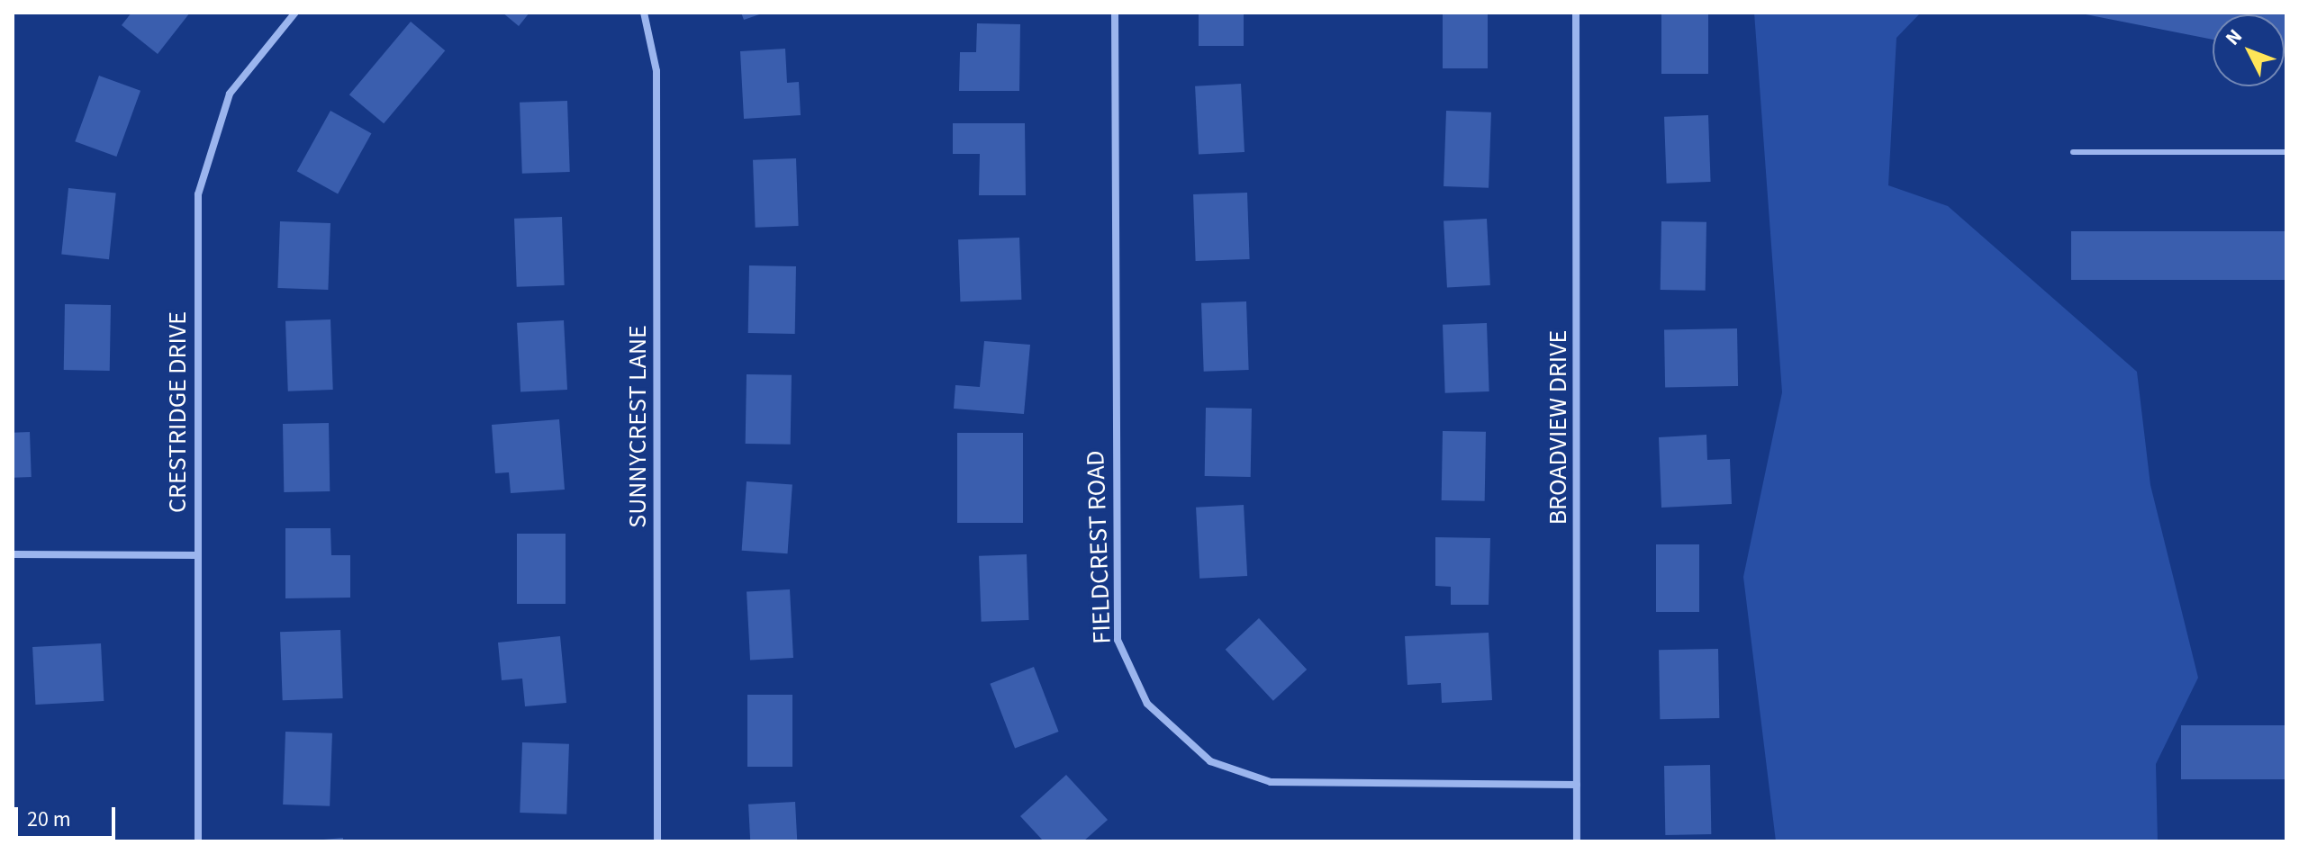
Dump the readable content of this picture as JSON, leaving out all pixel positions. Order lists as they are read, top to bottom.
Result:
{
  "streets": {
    "street": [
      "CRESTRIDGE DRIVE",
      "SUNNYCREST LANE",
      "BROADVIEW DRIVE",
      "FIELDCREST ROAD"
    ]
  },
  "crossings": [
    ["BROADVIEW DRIVE", "FIELDCREST ROAD"]
  ],
  "scale_bar": "20 m",
  "north": "top left"
}
